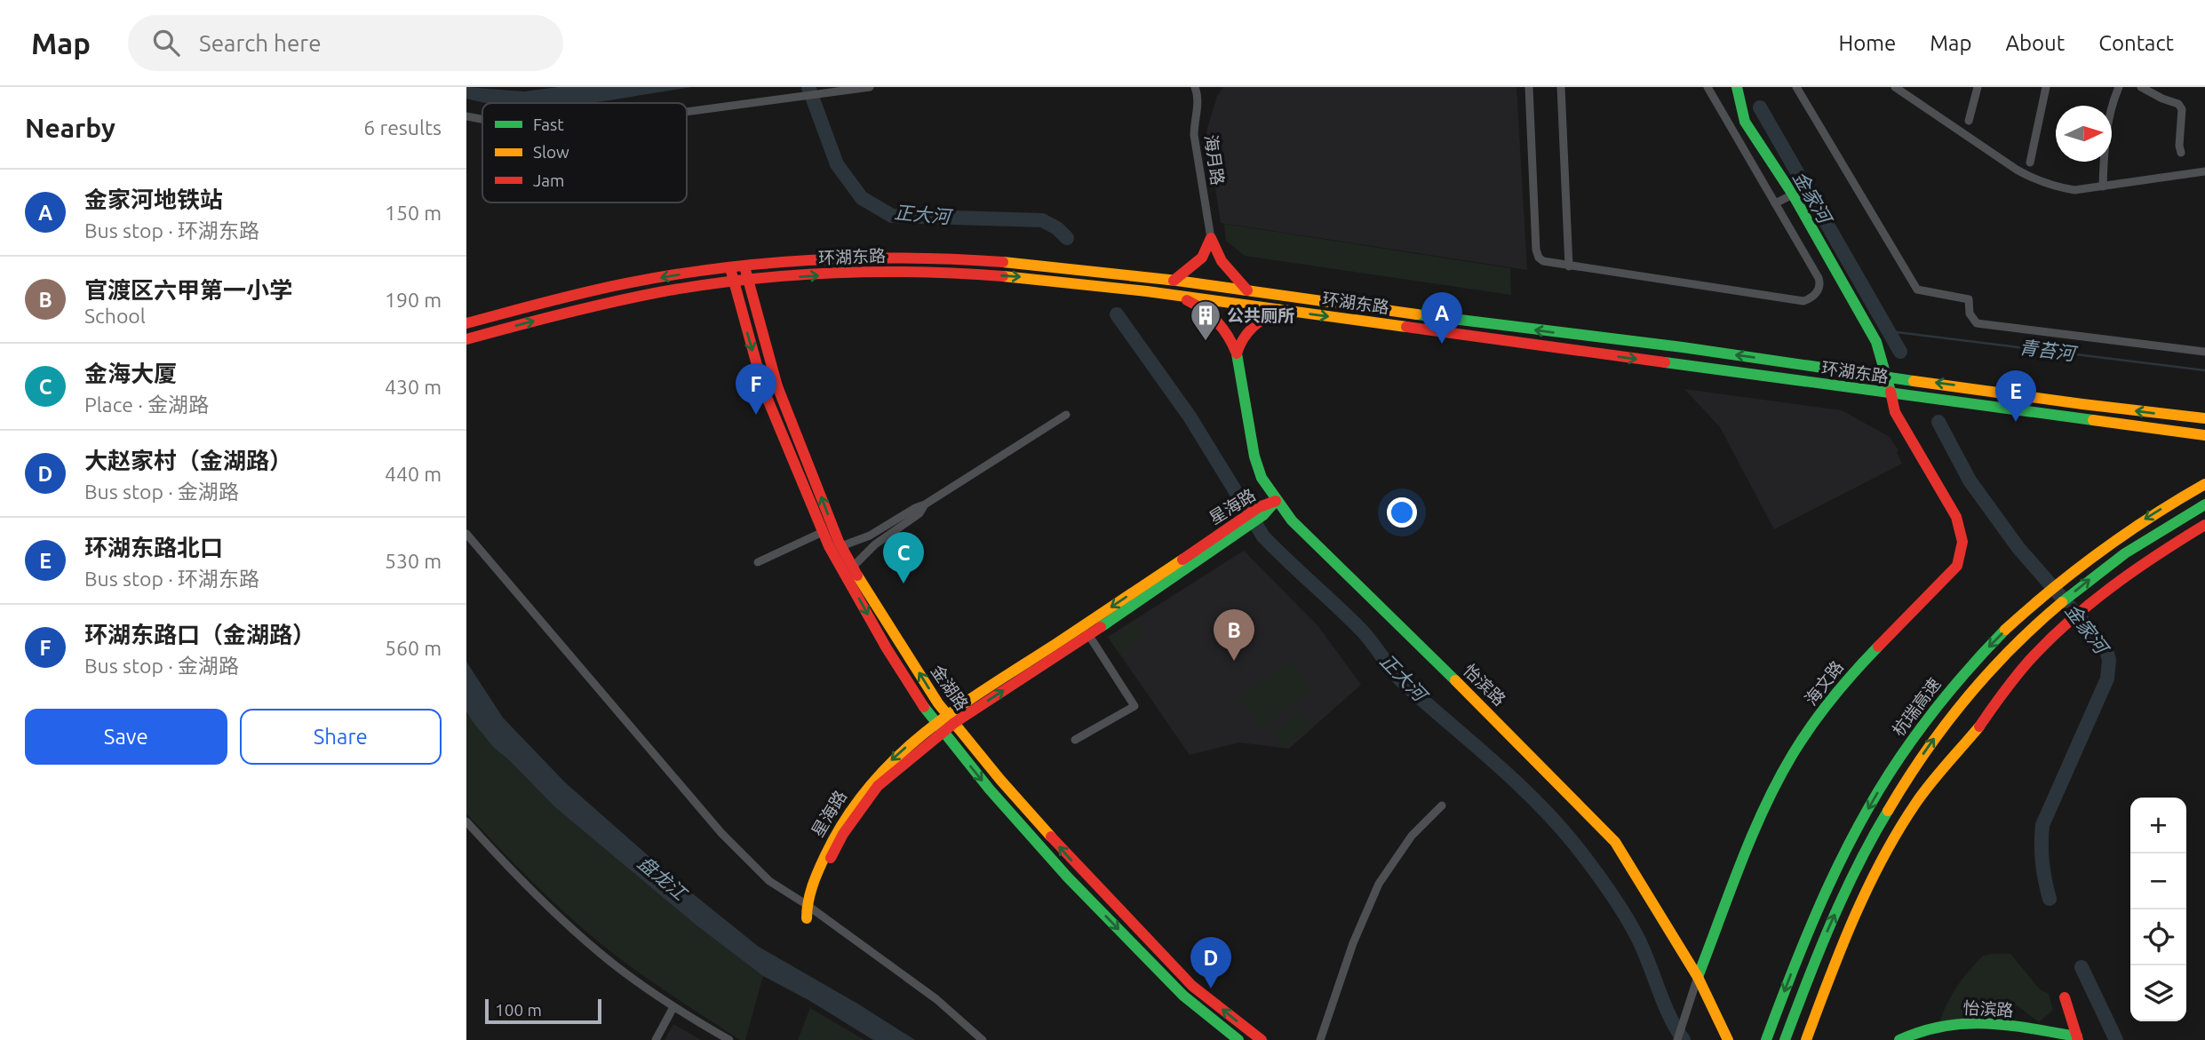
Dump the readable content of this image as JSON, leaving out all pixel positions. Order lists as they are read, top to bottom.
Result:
{
  "streets": {
    "main road": [
      "环湖东路",
      "星海路",
      "海文路",
      "怡滨路",
      "金湖路",
      "杭瑞高速"
    ],
    "street": ["海月路"]
  },
  "crossings": [
    ["环湖东路", "海文路"],
    ["环湖东路", "怡滨路"],
    ["环湖东路", "金湖路"],
    ["星海路", "怡滨路"],
    ["星海路", "金湖路"],
    ["海文路", "怡滨路"]
  ],
  "water": [
    "金家河",
    "正大河",
    "青苔河",
    "盘龙江"
  ],
  "places": {
    "building": ["公共厕所"]
  },
  "legend": ["Fast", "Slow", "Jam"],
  "scale_bar": "100 m",
  "north": "right",
  "page": {
    "header": "Map",
    "search": "Search here",
    "nav": [
      "Home",
      "Map",
      "About",
      "Contact"
    ],
    "heading": ["Nearby", "6 results"],
    "list": [
      {
        "mark": "A",
        "name": "金家河地铁站",
        "note": "Bus stop · 环湖东路",
        "value": "150 m"
      },
      {
        "mark": "B",
        "name": "官渡区六甲第一小学",
        "note": "School",
        "value": "190 m"
      },
      {
        "mark": "C",
        "name": "金海大厦",
        "note": "Place · 金湖路",
        "value": "430 m"
      },
      {
        "mark": "D",
        "name": "大赵家村（金湖路）",
        "note": "Bus stop · 金湖路",
        "value": "440 m"
      },
      {
        "mark": "E",
        "name": "环湖东路北口",
        "note": "Bus stop · 环湖东路",
        "value": "530 m"
      },
      {
        "mark": "F",
        "name": "环湖东路口（金湖路）",
        "note": "Bus stop · 金湖路",
        "value": "560 m"
      }
    ],
    "pins": [
      "A",
      "F",
      "E",
      "C",
      "B",
      "D"
    ],
    "buttons": ["Save", "Share"],
    "map_buttons": ["+", "−"],
    "scale": "100 m"
  }
}
